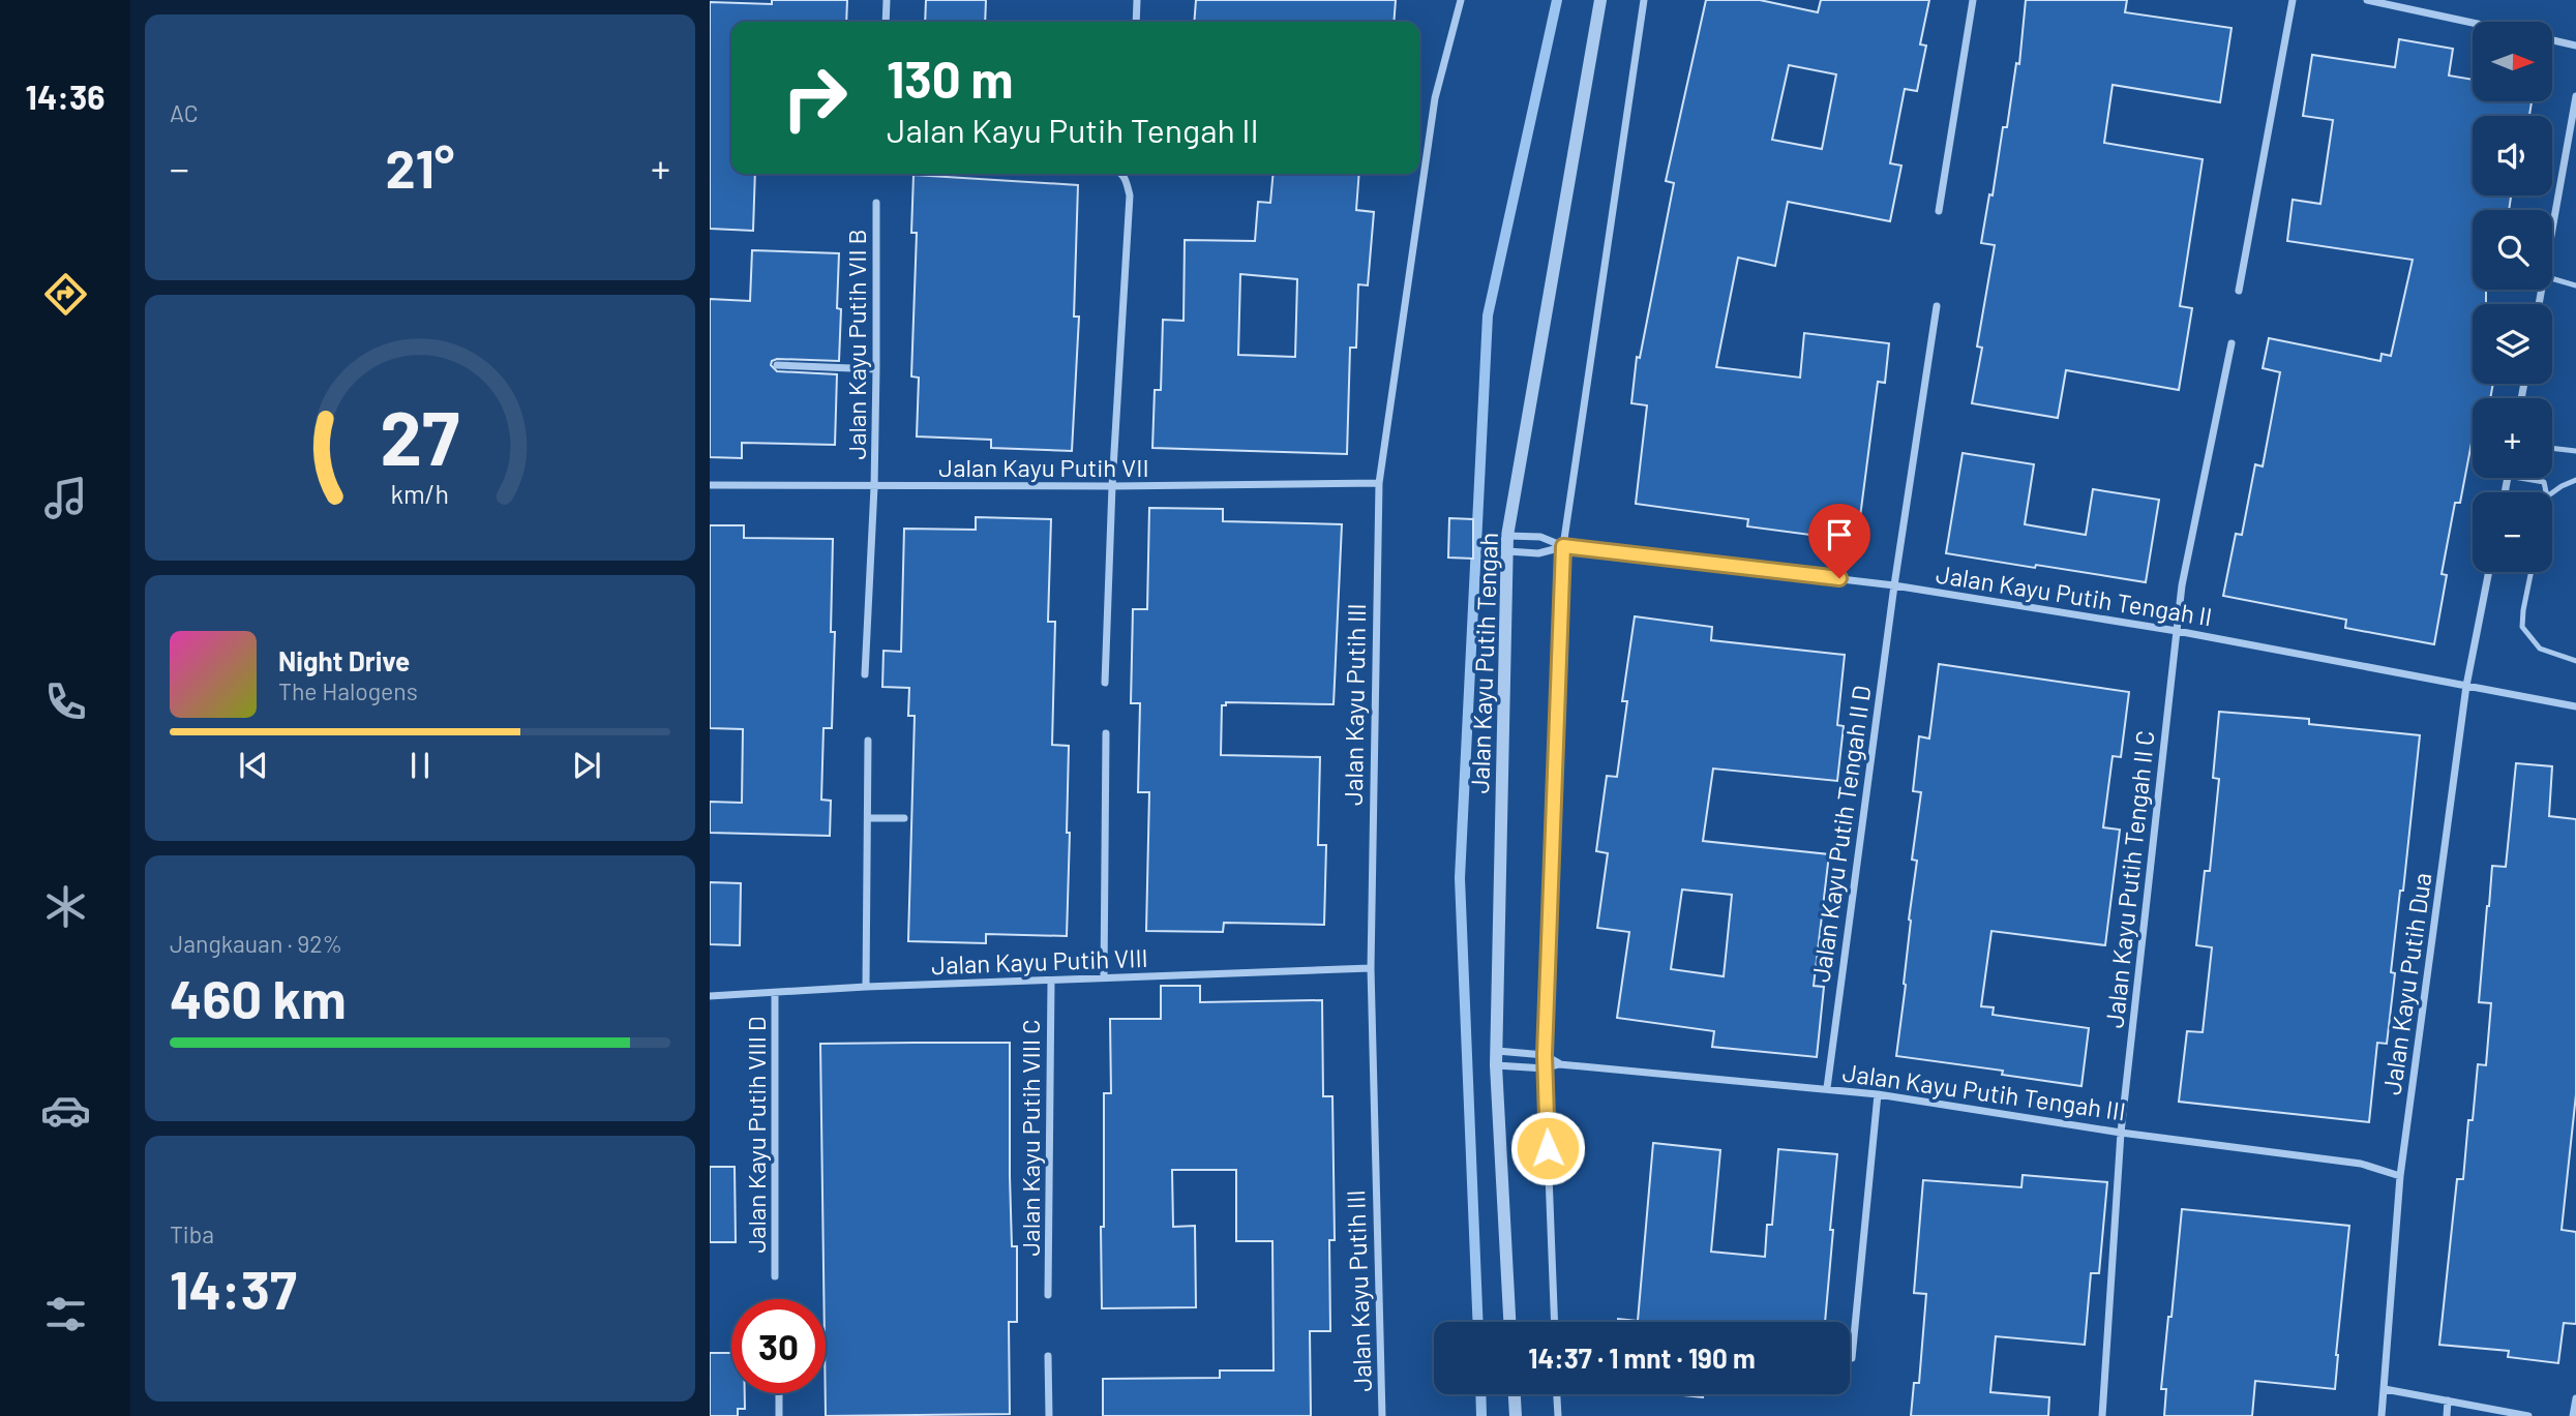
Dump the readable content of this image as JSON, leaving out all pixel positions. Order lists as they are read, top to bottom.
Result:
{
  "streets": {
    "street": [
      "Jalan Kayu Putih VII B",
      "Jalan Kayu Putih VII",
      "Jalan Kayu Putih Tengah II",
      "Jalan Kayu Putih Tengah",
      "Jalan Kayu Putih III",
      "Jalan Kayu Putih Tengah II D",
      "Jalan Kayu Putih Tengah II C",
      "Jalan Kayu Putih VIII",
      "Jalan Kayu Putih Dua",
      "Jalan Kayu Putih Tengah III",
      "Jalan Kayu Putih VIII D",
      "Jalan Kayu Putih VIII C"
    ]
  },
  "crossings": [
    ["Jalan Kayu Putih VII B", "Jalan Kayu Putih VII"],
    ["Jalan Kayu Putih VII", "Jalan Kayu Putih III"],
    ["Jalan Kayu Putih Tengah II", "Jalan Kayu Putih Tengah"],
    ["Jalan Kayu Putih Tengah II", "Jalan Kayu Putih Tengah II D"],
    ["Jalan Kayu Putih Tengah II", "Jalan Kayu Putih Tengah II C"],
    ["Jalan Kayu Putih Tengah II", "Jalan Kayu Putih Dua"],
    ["Jalan Kayu Putih Tengah", "Jalan Kayu Putih Tengah III"],
    ["Jalan Kayu Putih III", "Jalan Kayu Putih VIII"],
    ["Jalan Kayu Putih Tengah II D", "Jalan Kayu Putih Tengah III"],
    ["Jalan Kayu Putih Tengah II C", "Jalan Kayu Putih Tengah III"],
    ["Jalan Kayu Putih VIII", "Jalan Kayu Putih VIII D"],
    ["Jalan Kayu Putih VIII", "Jalan Kayu Putih VIII C"],
    ["Jalan Kayu Putih Dua", "Jalan Kayu Putih Tengah III"]
  ],
  "north": "right",
  "page": {
    "tabs": "14:36",
    "tile": [
      "AC",
      ["Jangkauan · 92%", "460 km"],
      ["Tiba", "14:37"]
    ],
    "map_buttons": ["+", "−"],
    "turn": ["130 m", "Jalan Kayu Putih Tengah II"],
    "heat": ["−", "21°", "+"],
    "song": ["Night Drive", "The Halogens"],
    "limit": "30",
    "trip": "14:37 · 1 mnt · 190 m",
    "gauge": ["27", "km/h"]
  }
}
